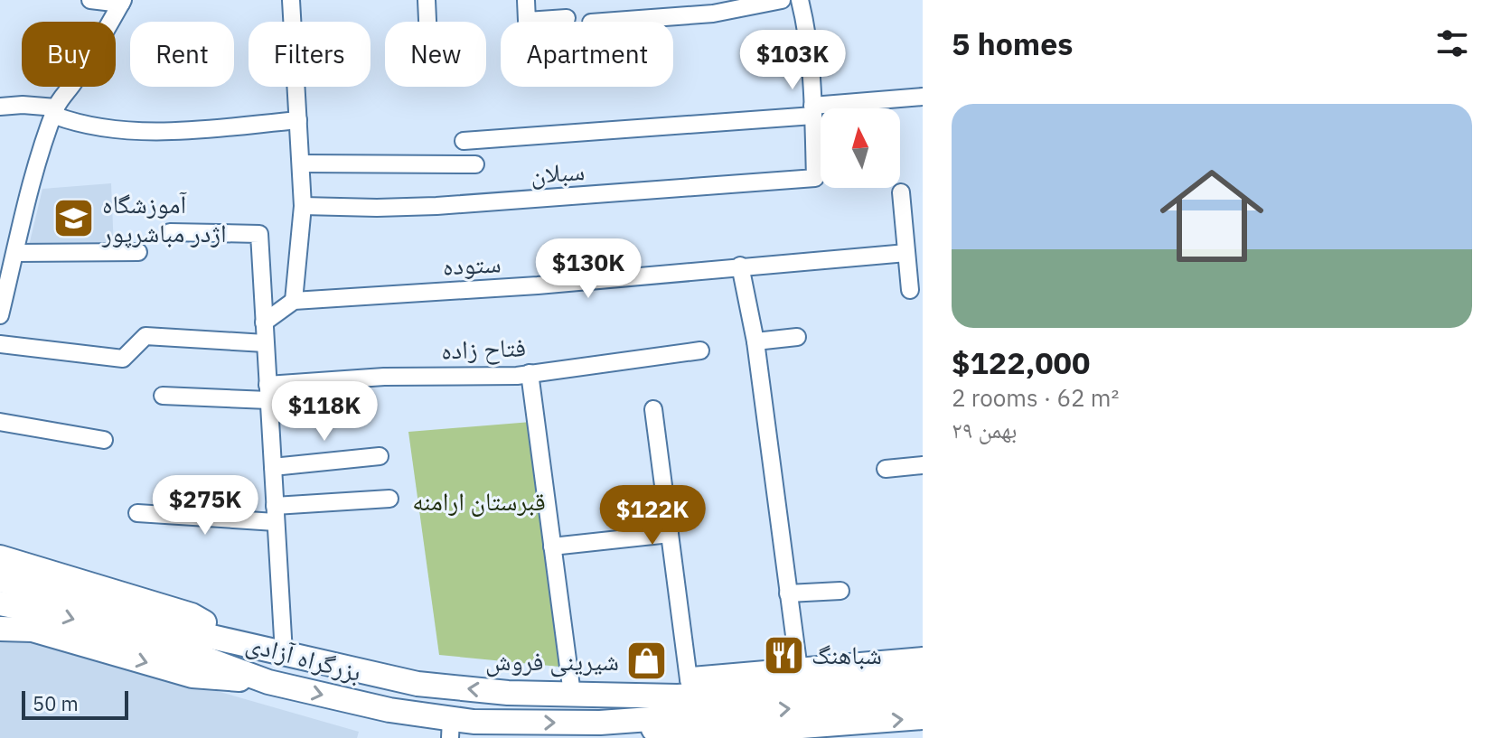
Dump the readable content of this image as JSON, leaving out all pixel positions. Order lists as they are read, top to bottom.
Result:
{
  "streets": {
    "highway": ["بزرگراه آزادی"],
    "street": ["سبلان", "ستوده", "فتاح زاده"]
  },
  "parks": ["قبرستان ارامنه"],
  "places": {
    "school or university": ["آموزشگاه اژدر مباشرپور"],
    "restaurant": ["شباهنگ"],
    "shop": ["شیرینی فروش"]
  },
  "scale_bar": "50 m",
  "north": "top",
  "page": {
    "heading": "5 homes",
    "chip": [
      "Buy",
      "Rent",
      "Filters",
      "New",
      "Apartment"
    ],
    "price": [
      "$103K",
      "$130K",
      "$118K",
      "$275K",
      "$122K"
    ],
    "list": [
      {
        "name": "$122,000",
        "note": "2 rooms · 62 m² · ۲۹ بهمن"
      }
    ],
    "scale": "50 m"
  }
}
